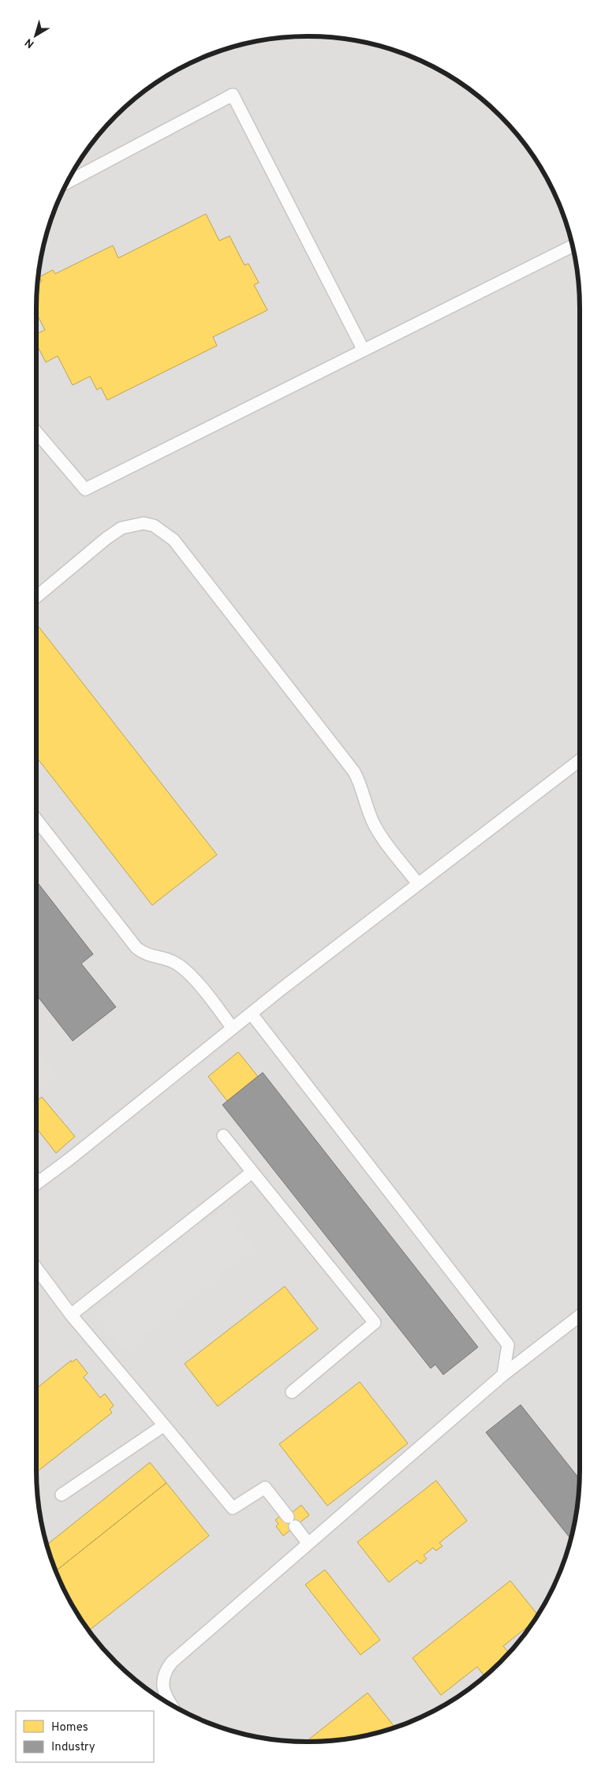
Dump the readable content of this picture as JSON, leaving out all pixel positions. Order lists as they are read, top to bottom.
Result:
{
  "legend": ["Homes", "Industry"],
  "north": "bottom left"
}
